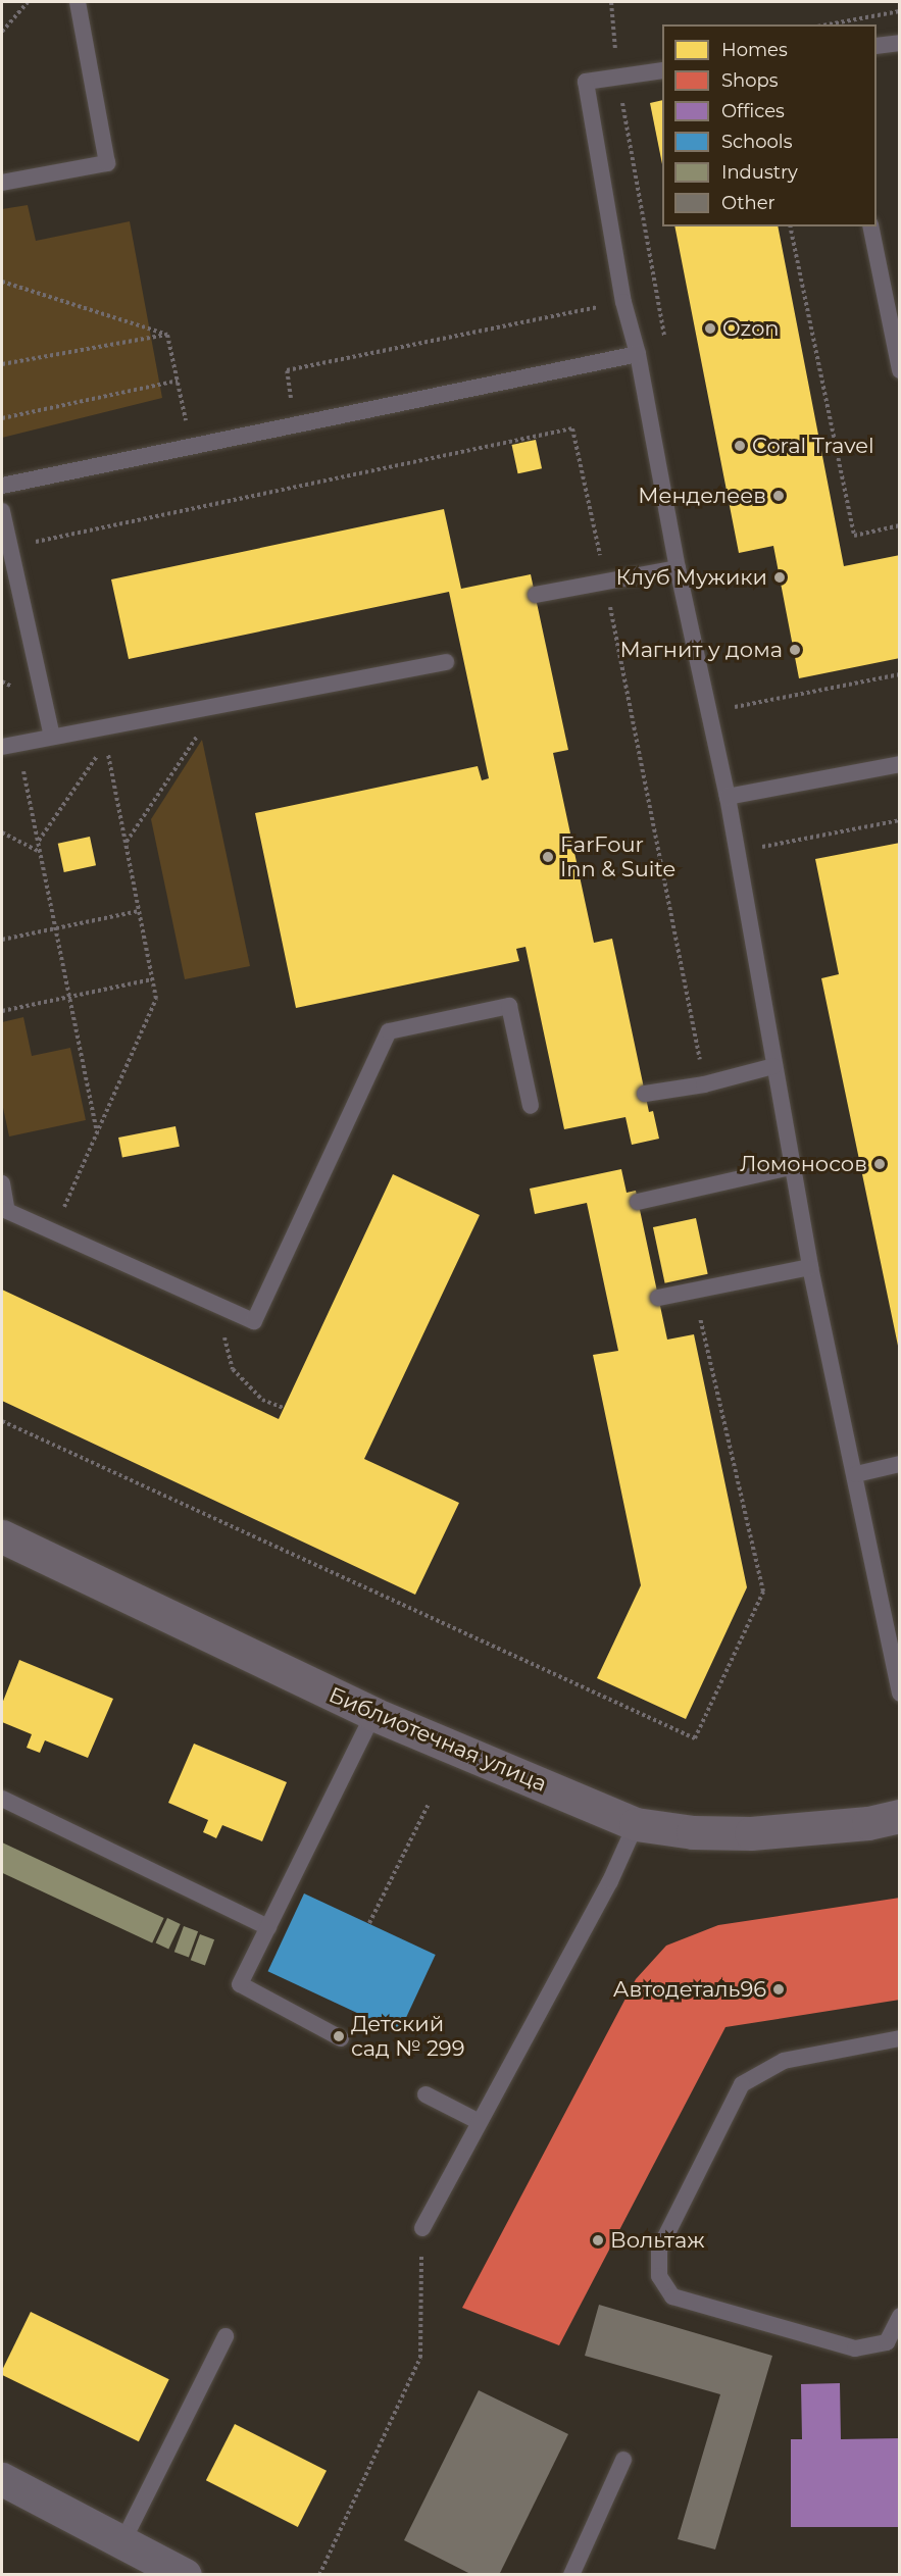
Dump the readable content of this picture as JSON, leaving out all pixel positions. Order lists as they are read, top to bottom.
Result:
{
  "streets": {
    "street": ["Библиотечная улица"]
  },
  "places": [
    "Ozon",
    "Coral Travel",
    "Менделеев",
    "Клуб Мужики",
    "Магнит у дома",
    "FarFour Inn & Suite",
    "Ломоносов",
    "Автодеталь96",
    "Детский сад № 299",
    "Вольтаж"
  ],
  "legend": [
    "Homes",
    "Shops",
    "Offices",
    "Schools",
    "Industry",
    "Other"
  ]
}
